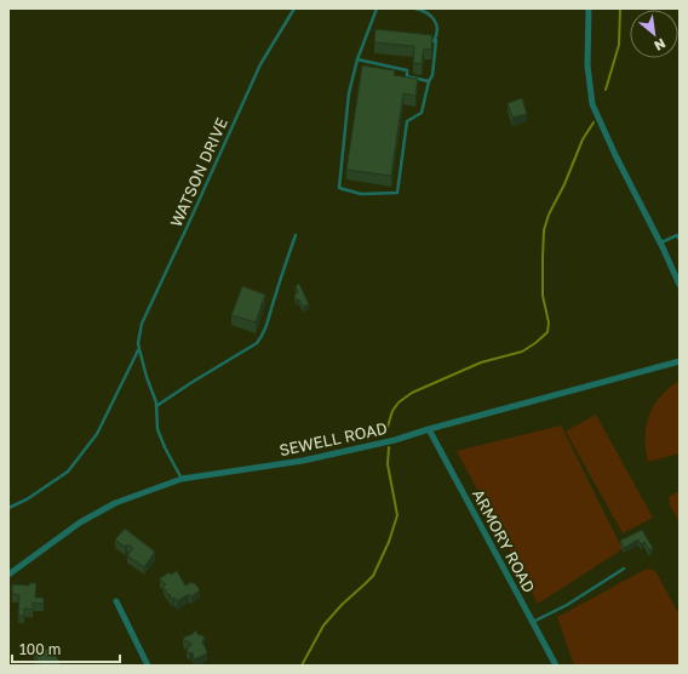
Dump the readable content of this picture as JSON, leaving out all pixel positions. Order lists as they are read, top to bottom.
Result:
{
  "streets": {
    "street": ["SEWELL ROAD", "ARMORY ROAD"],
    "lane": ["WATSON DRIVE"]
  },
  "crossings": [
    ["SEWELL ROAD", "ARMORY ROAD"]
  ],
  "scale_bar": "100 m",
  "north": "bottom right"
}
